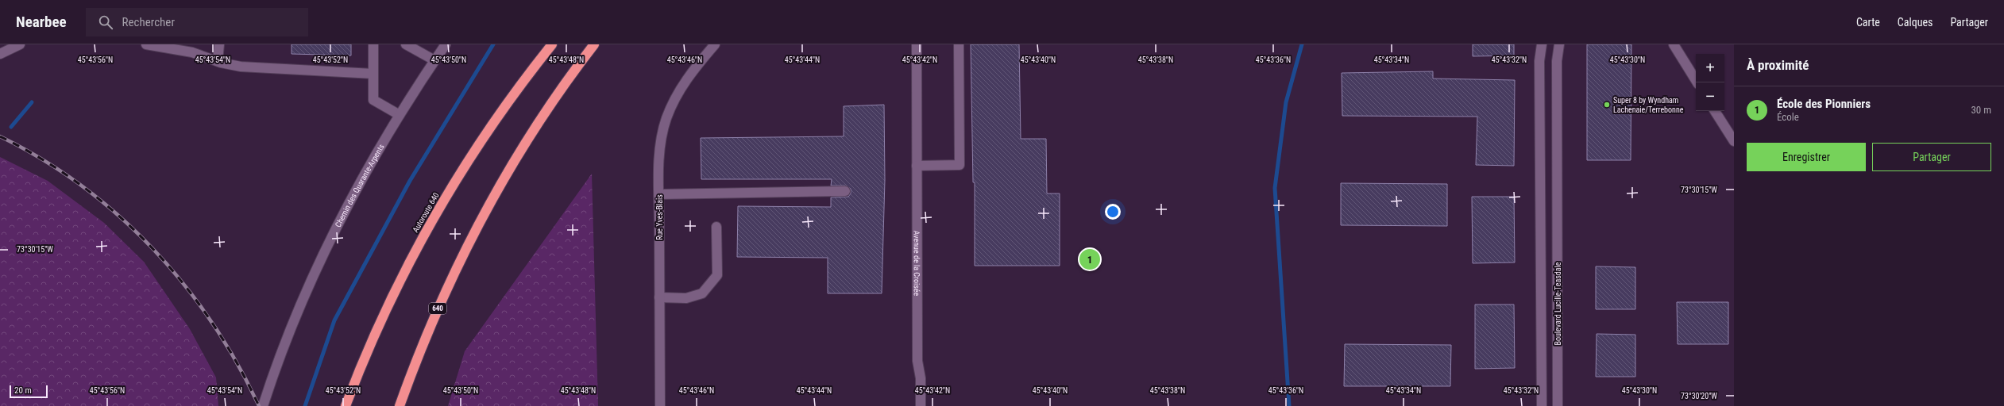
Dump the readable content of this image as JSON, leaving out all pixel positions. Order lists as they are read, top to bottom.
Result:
{
  "streets": {
    "highway": ["Autoroute 640", "640"],
    "street": [
      "Chemin des Quarante-Arpents",
      "Rue Yves-Blais",
      "Avenue de la Croisée",
      "Boulevard Lucille-Teasdale"
    ]
  },
  "places": ["Super 8 by Wyndham Lachenaie/Terrebonne"],
  "scale_bar": "20 m",
  "page": {
    "header": "Nearbee",
    "search": "Rechercher",
    "nav": ["Carte", "Calques", "Partager"],
    "heading": "À proximité",
    "map_buttons": ["+", "−"],
    "list": [
      {
        "mark": "1",
        "name": "École des Pionniers",
        "note": "École",
        "value": "30 m"
      }
    ],
    "buttons": ["Enregistrer", "Partager"],
    "pins": "1",
    "scale": "20 m"
  },
  "coordinates": [
    "45°43'56\"N",
    "45°43'54\"N",
    "45°43'52\"N",
    "45°43'50\"N",
    "45°43'48\"N",
    "45°43'46\"N",
    "45°43'44\"N",
    "45°43'42\"N",
    "45°43'40\"N",
    "45°43'38\"N",
    "45°43'36\"N",
    "45°43'34\"N",
    "45°43'32\"N",
    "45°43'30\"N",
    "73°30'15\"W",
    "73°30'20\"W"
  ]
}
